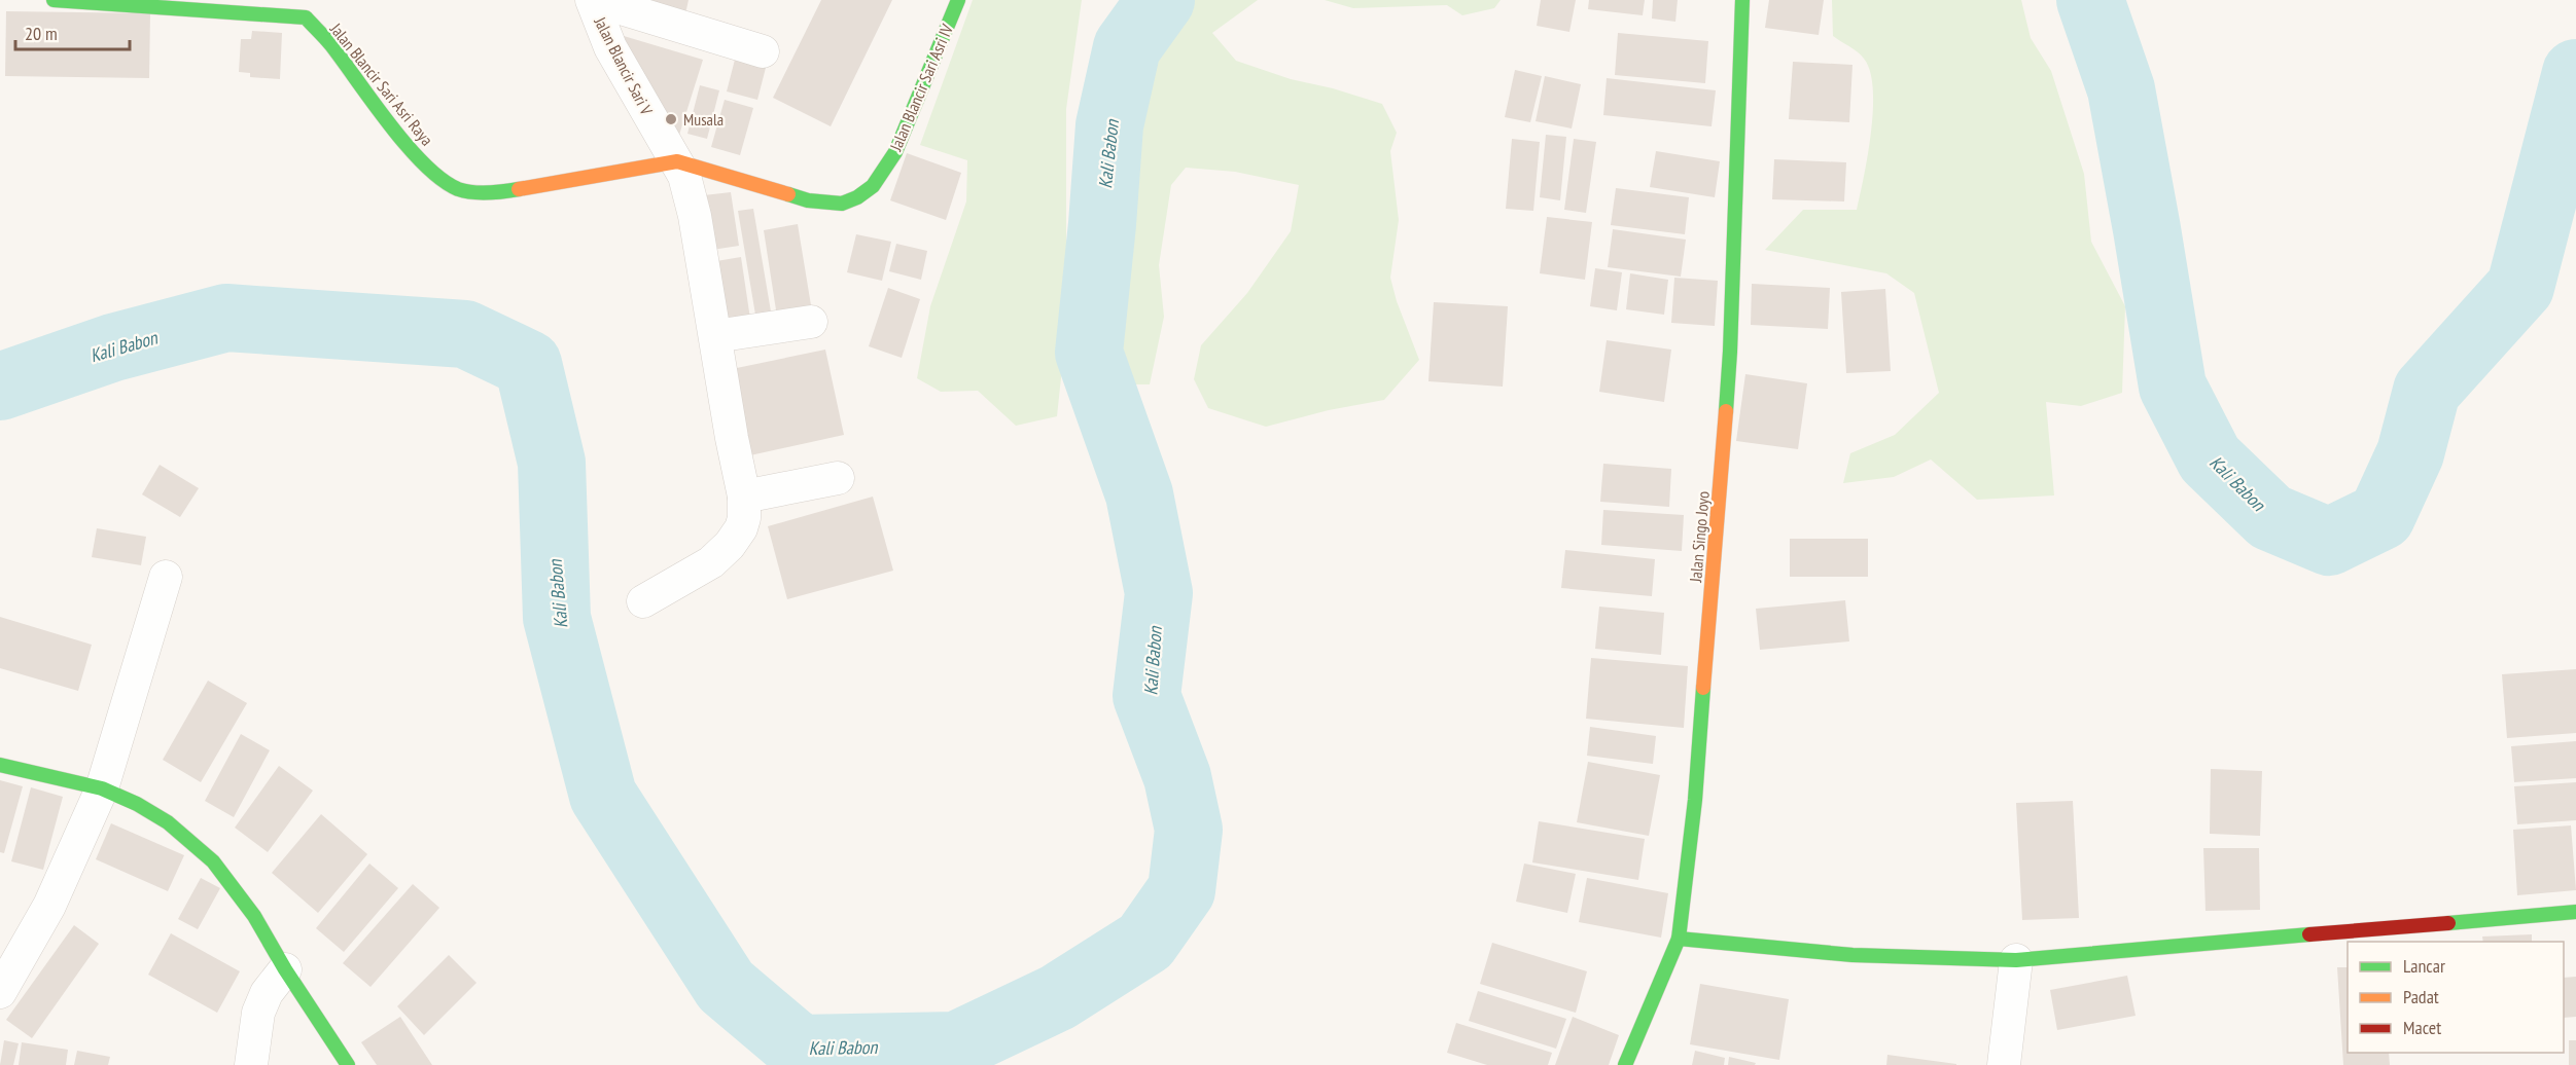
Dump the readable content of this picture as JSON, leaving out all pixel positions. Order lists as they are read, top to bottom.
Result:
{
  "streets": {
    "street": [
      "Jalan Blancir Sari V",
      "Jalan Blancir Sari Asri Raya",
      "Jalan Blancir Sari Asri IV",
      "Jalan Singo Joyo"
    ]
  },
  "crossings": [
    ["Jalan Blancir Sari V", "Jalan Blancir Sari Asri Raya"],
    ["Jalan Blancir Sari V", "Jalan Blancir Sari Asri IV"],
    ["Jalan Blancir Sari Asri Raya", "Jalan Blancir Sari Asri IV"]
  ],
  "water": ["Kali Babon"],
  "places": ["Musala"],
  "legend": ["Lancar", "Padat", "Macet"],
  "scale_bar": "20 m"
}
